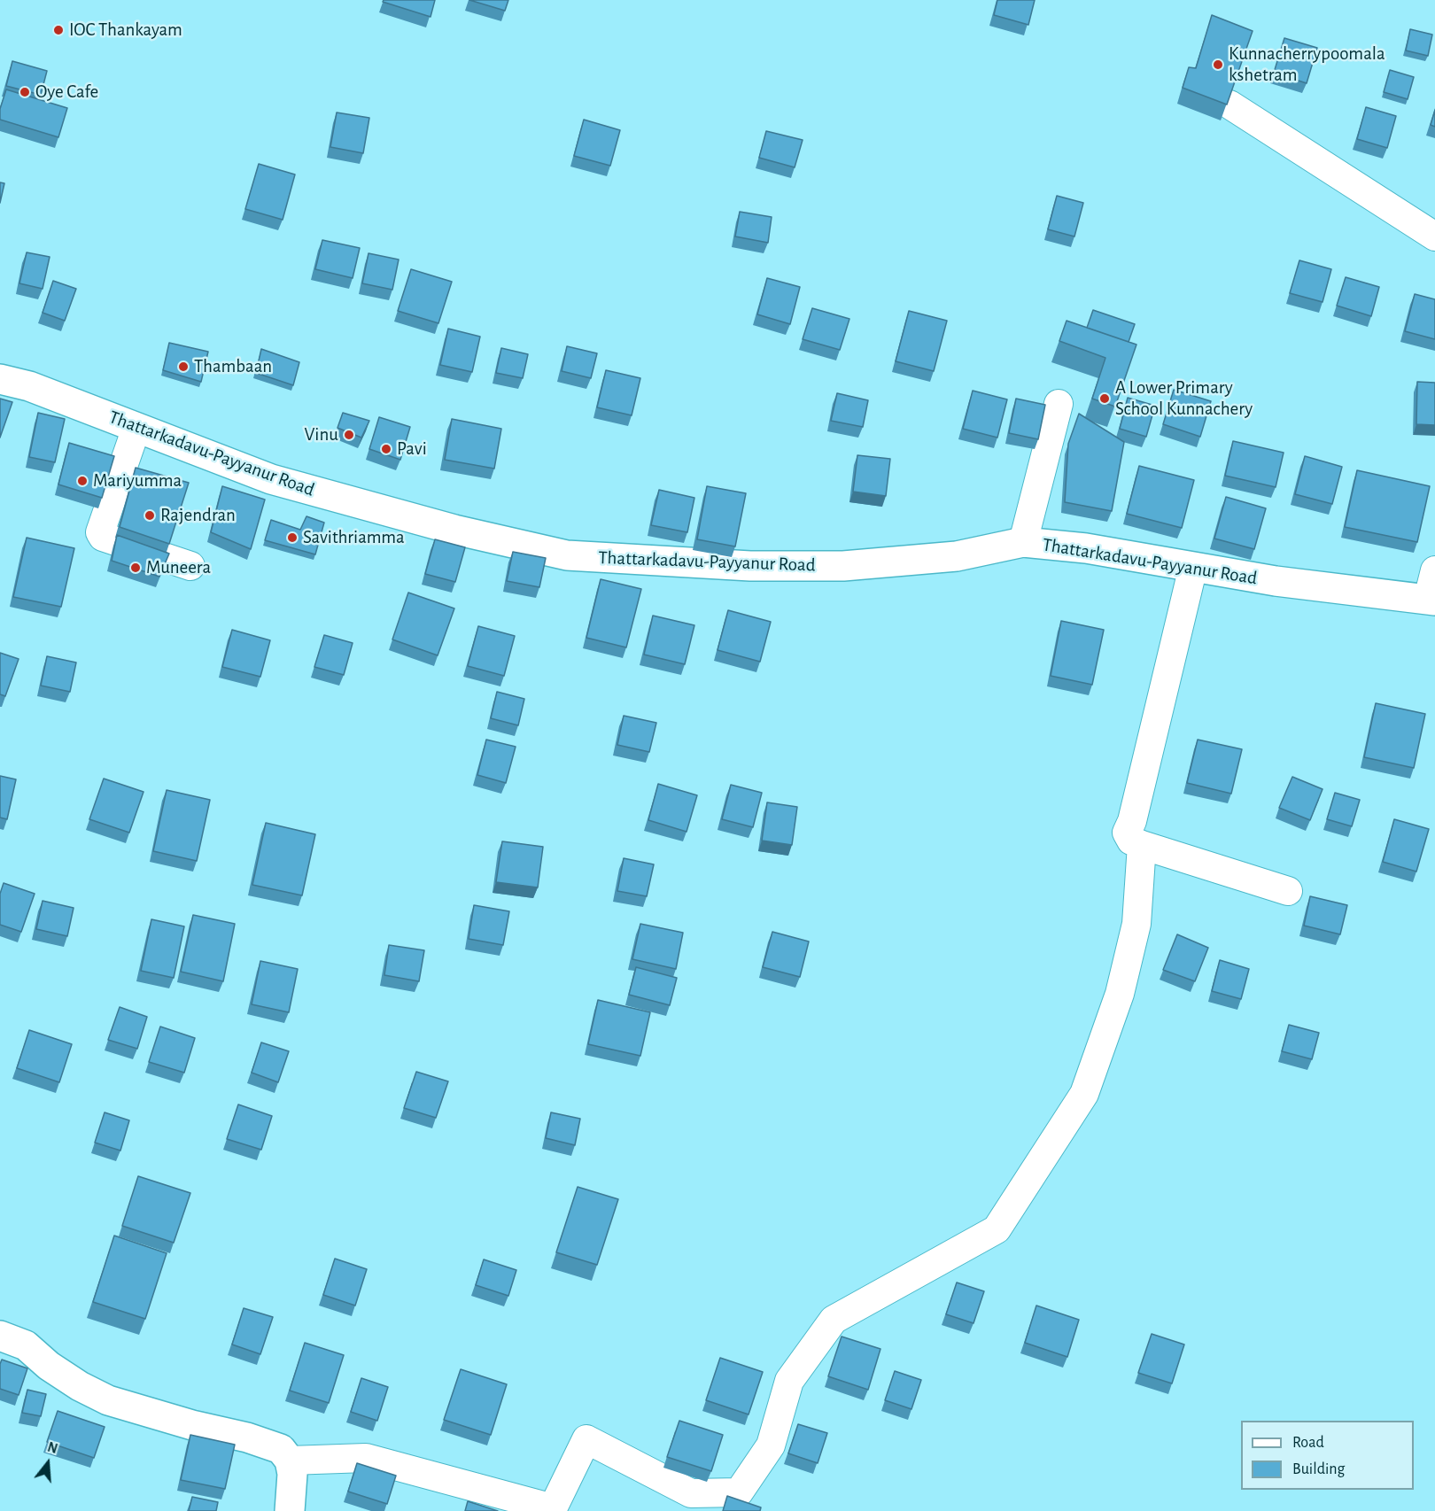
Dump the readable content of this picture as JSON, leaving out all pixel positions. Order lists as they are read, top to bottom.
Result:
{
  "streets": {
    "main road": ["Thattarkadavu-Payyanur Road"]
  },
  "places": [
    "IOC Thankayam",
    "Kunnacherrypoomala kshetram",
    "Oye Cafe",
    "Thambaan",
    "A Lower Primary School Kunnachery",
    "Vinu",
    "Pavi",
    "Mariyumma",
    "Rajendran",
    "Savithriamma",
    "Muneera"
  ],
  "legend": ["Road", "Building"],
  "north": "top"
}
